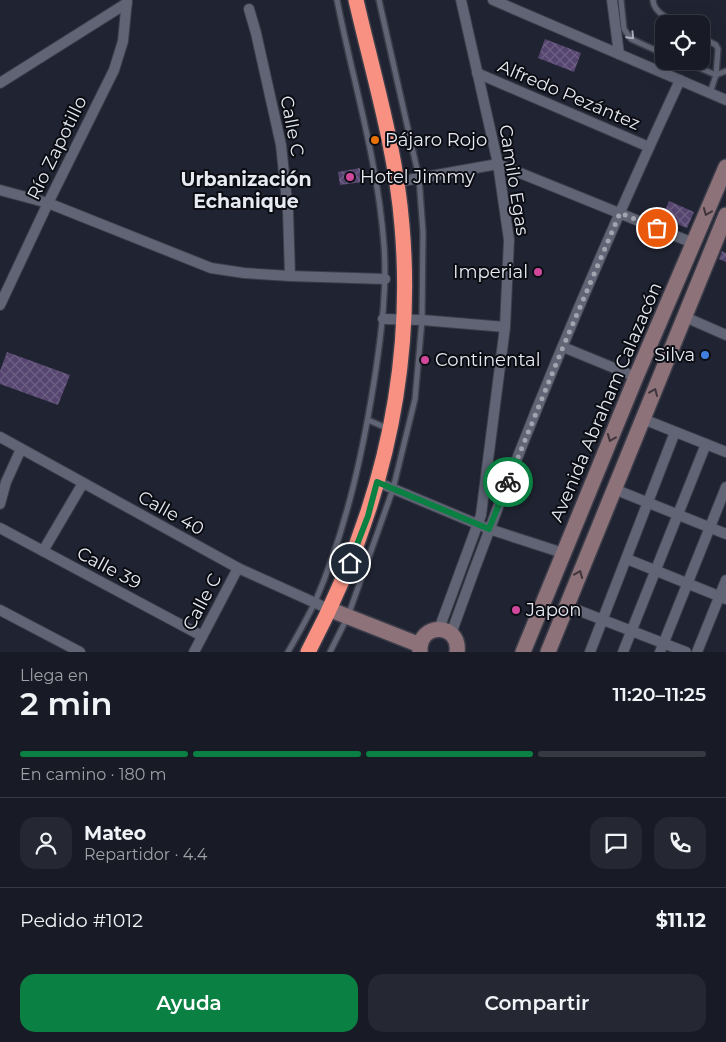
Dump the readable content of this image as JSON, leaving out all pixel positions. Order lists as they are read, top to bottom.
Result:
{
  "streets": {
    "main road": ["Avenida Abraham Calazacón"],
    "street": [
      "Alfredo Pezántez",
      "Calle C",
      "Río Zapotillo",
      "Camilo Egas",
      "Calle 40",
      "Calle 39"
    ]
  },
  "crossings": [
    ["Alfredo Pezántez", "Camilo Egas"],
    ["Calle C", "Calle 40"],
    ["Calle C", "Calle 39"]
  ],
  "districts": ["Urbanización Echanique"],
  "places": [
    "Pájaro Rojo",
    "Hotel Jimmy",
    "Imperial",
    "Silva",
    "Continental",
    "Japon"
  ],
  "page": {
    "heading": ["2 min", "Llega en", "11:20–11:25"],
    "panel": [
      "Mateo",
      "Repartidor · 4.4",
      "Pedido #1012",
      "$11.12"
    ],
    "bar": "En camino · 180 m",
    "buttons": ["Ayuda", "Compartir"]
  }
}
